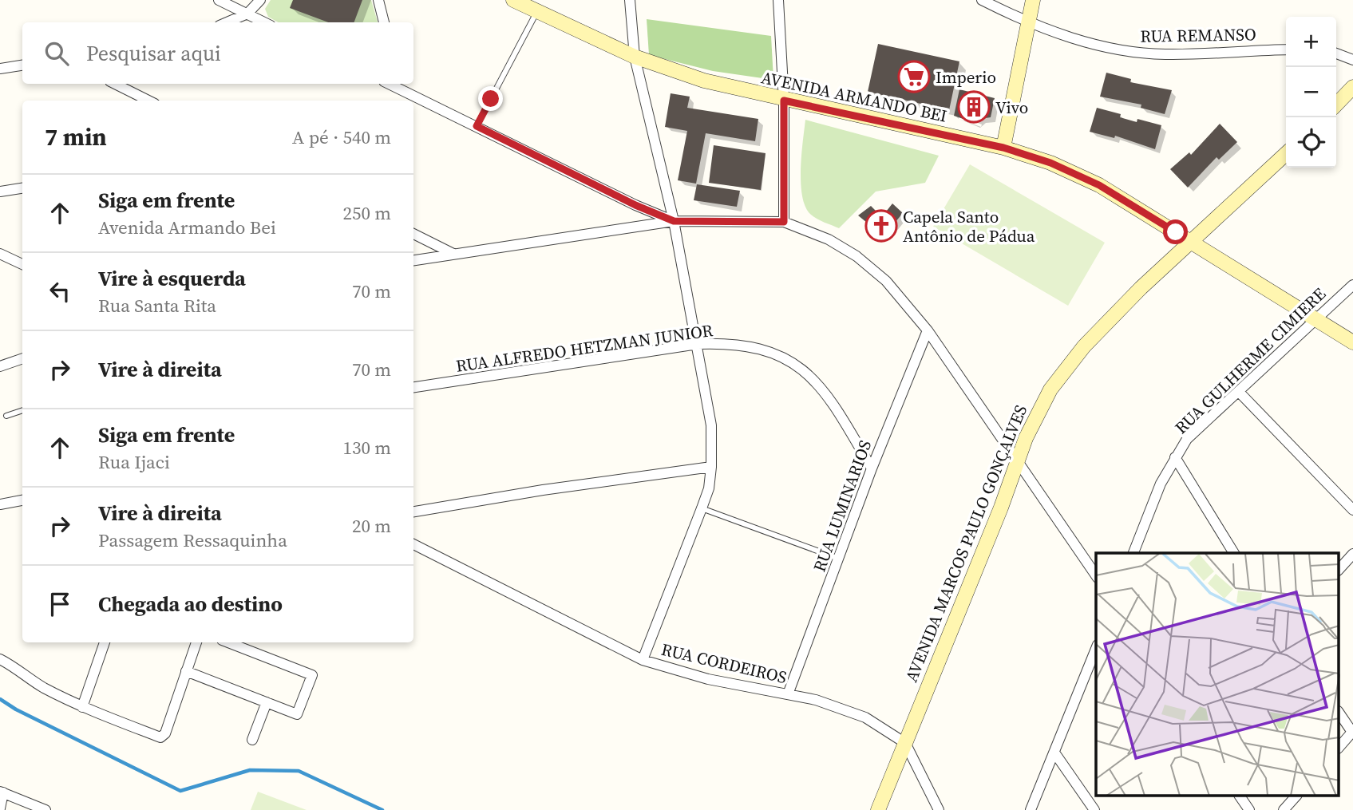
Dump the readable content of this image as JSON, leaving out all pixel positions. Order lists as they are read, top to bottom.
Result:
{
  "streets": {
    "street": [
      "RUA REMANSO",
      "AVENIDA ARMANDO BEI",
      "RUA ALFREDO HETZMAN JUNIOR",
      "RUA GULHERME CIMIERE",
      "RUA LUMINARIOS",
      "AVENIDA MARCOS PAULO GONÇALVES",
      "RUA CORDEIROS"
    ]
  },
  "crossings": [
    ["AVENIDA ARMANDO BEI", "RUA GULHERME CIMIERE"],
    ["AVENIDA ARMANDO BEI", "AVENIDA MARCOS PAULO GONÇALVES"],
    ["RUA ALFREDO HETZMAN JUNIOR", "RUA LUMINARIOS"],
    ["RUA LUMINARIOS", "RUA CORDEIROS"],
    ["AVENIDA MARCOS PAULO GONÇALVES", "RUA CORDEIROS"]
  ],
  "places": {
    "supermarket": ["Imperio"],
    "building": ["Vivo"],
    "church": ["Capela Santo Antônio de Pádua"]
  },
  "page": {
    "map_buttons": ["+", "−"],
    "search": "Pesquisar aqui",
    "heading": ["7 min", "A pé · 540 m"],
    "list": [
      ["Siga em frente", "Avenida Armando Bei", "250 m"],
      ["Vire à esquerda", "Rua Santa Rita", "70 m"],
      ["Vire à direita", "70 m"],
      ["Siga em frente", "Rua Ijaci", "130 m"],
      ["Vire à direita", "Passagem Ressaquinha", "20 m"],
      "Chegada ao destino"
    ]
  }
}
